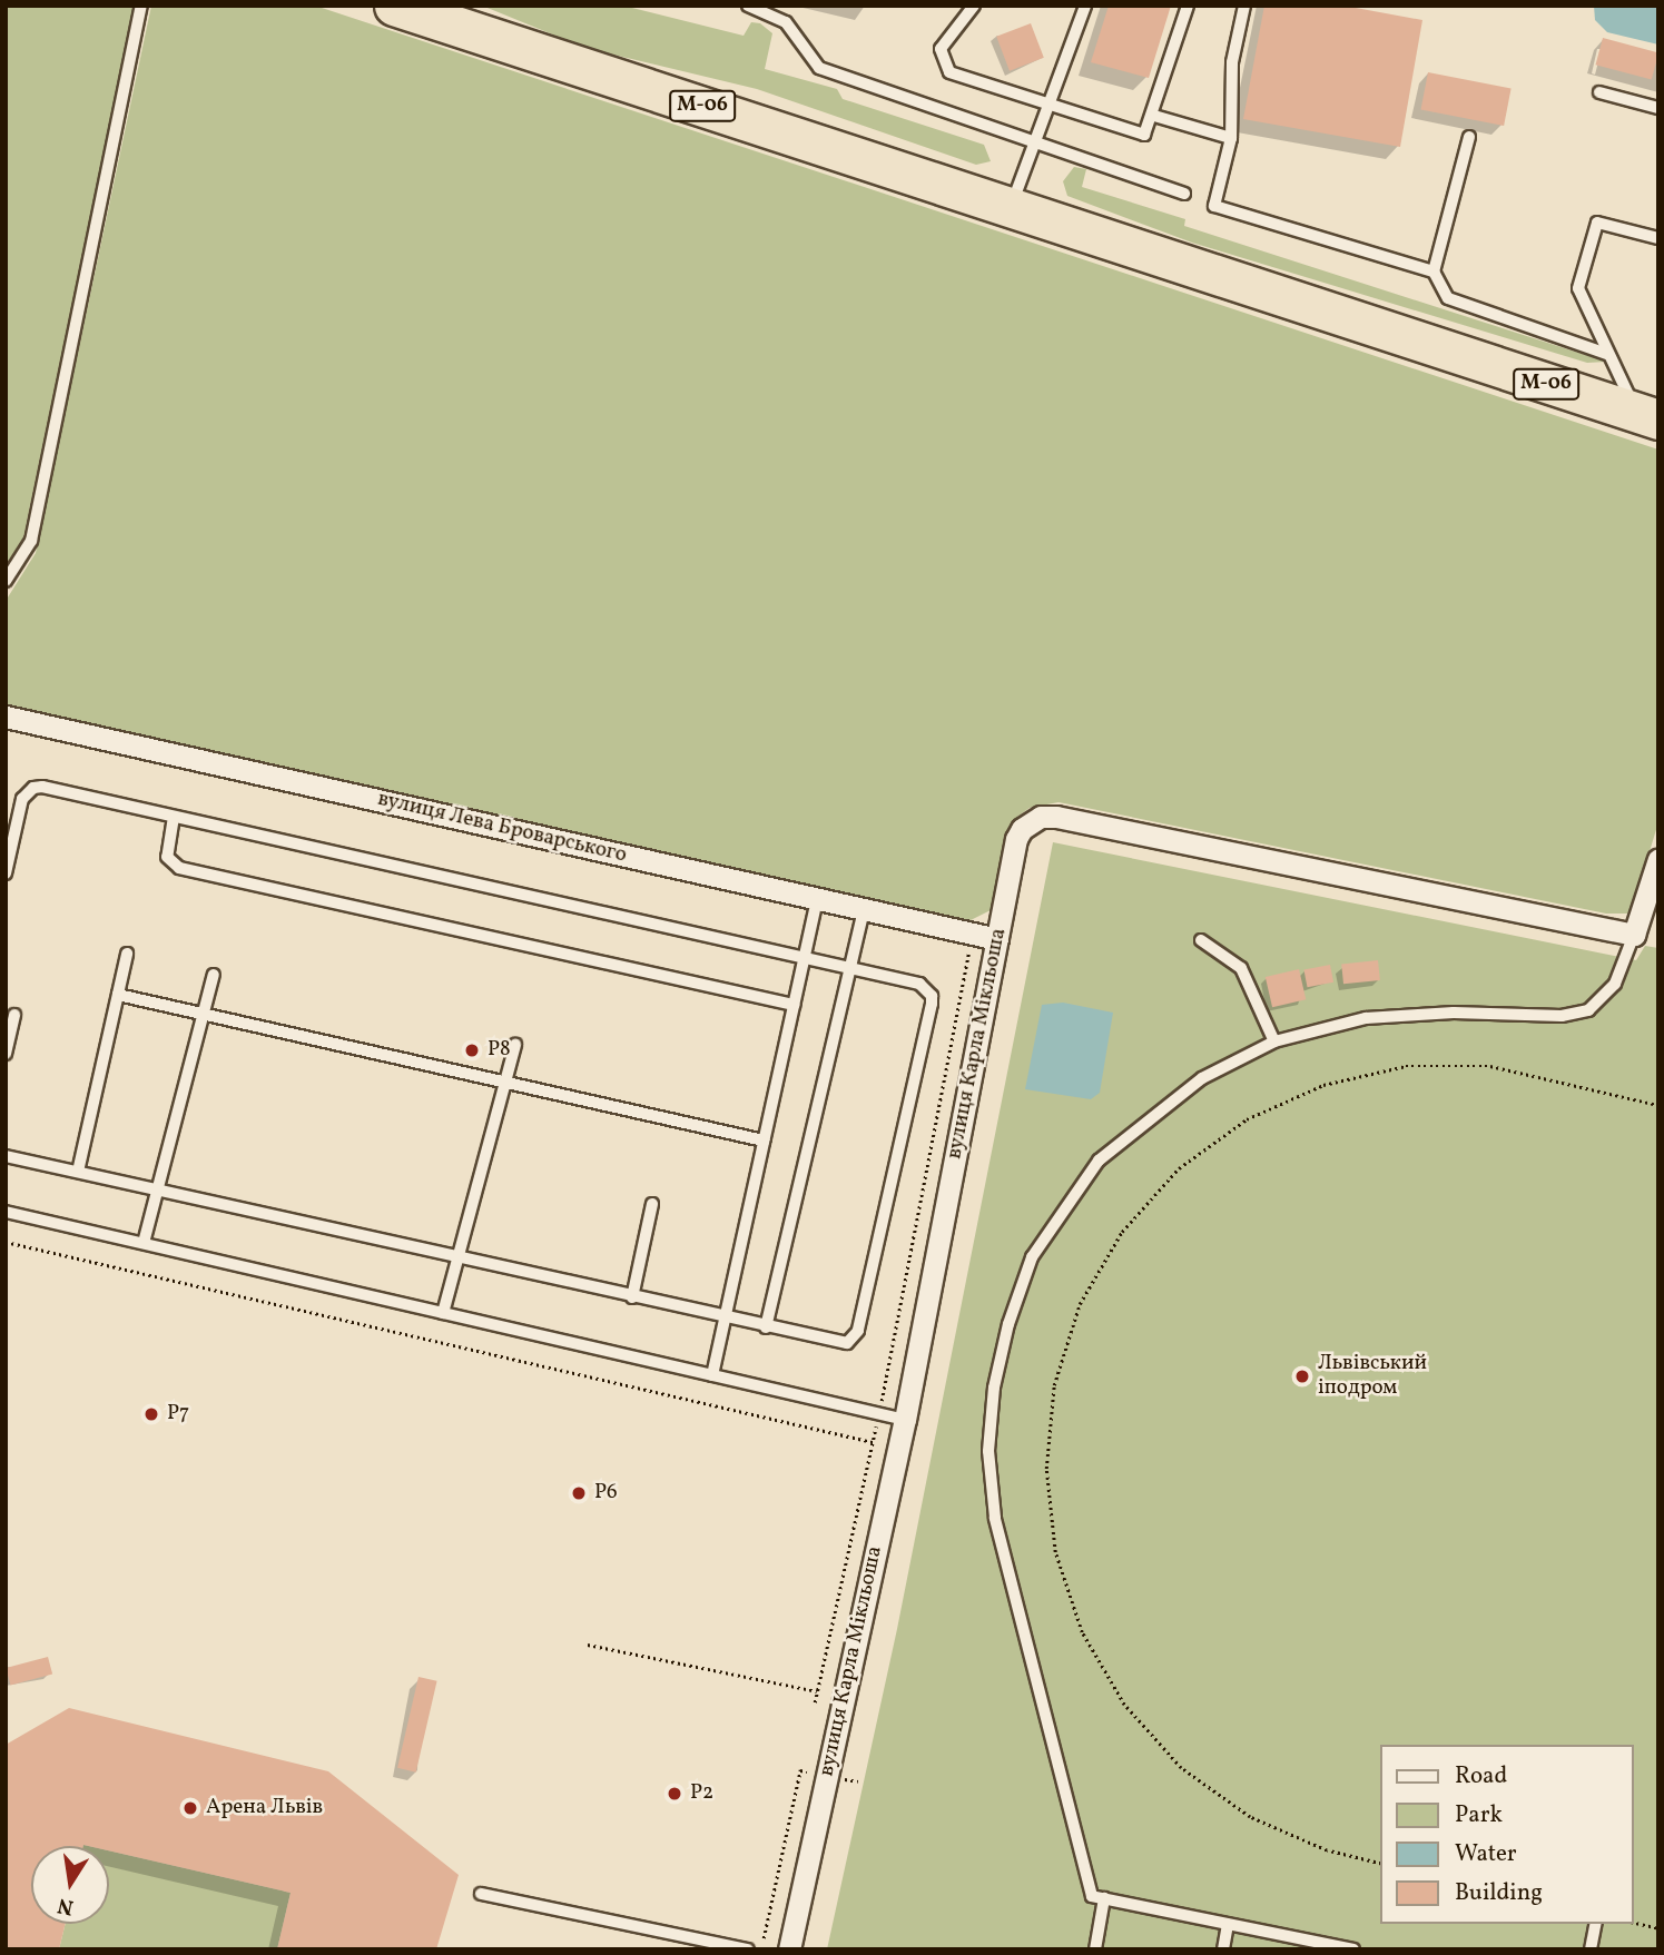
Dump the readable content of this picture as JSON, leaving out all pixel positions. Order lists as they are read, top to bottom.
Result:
{
  "streets": {
    "highway": ["М-06"],
    "street": ["вулиця Лева Броварського", "вулиця Карла Мікльоша"]
  },
  "crossings": [
    ["вулиця Лева Броварського", "вулиця Карла Мікльоша"]
  ],
  "places": [
    "P8",
    "Львівський іподром",
    "P7",
    "P6",
    "P2",
    "Арена Львів"
  ],
  "legend": [
    "Road",
    "Park",
    "Water",
    "Building"
  ],
  "north": "bottom"
}
